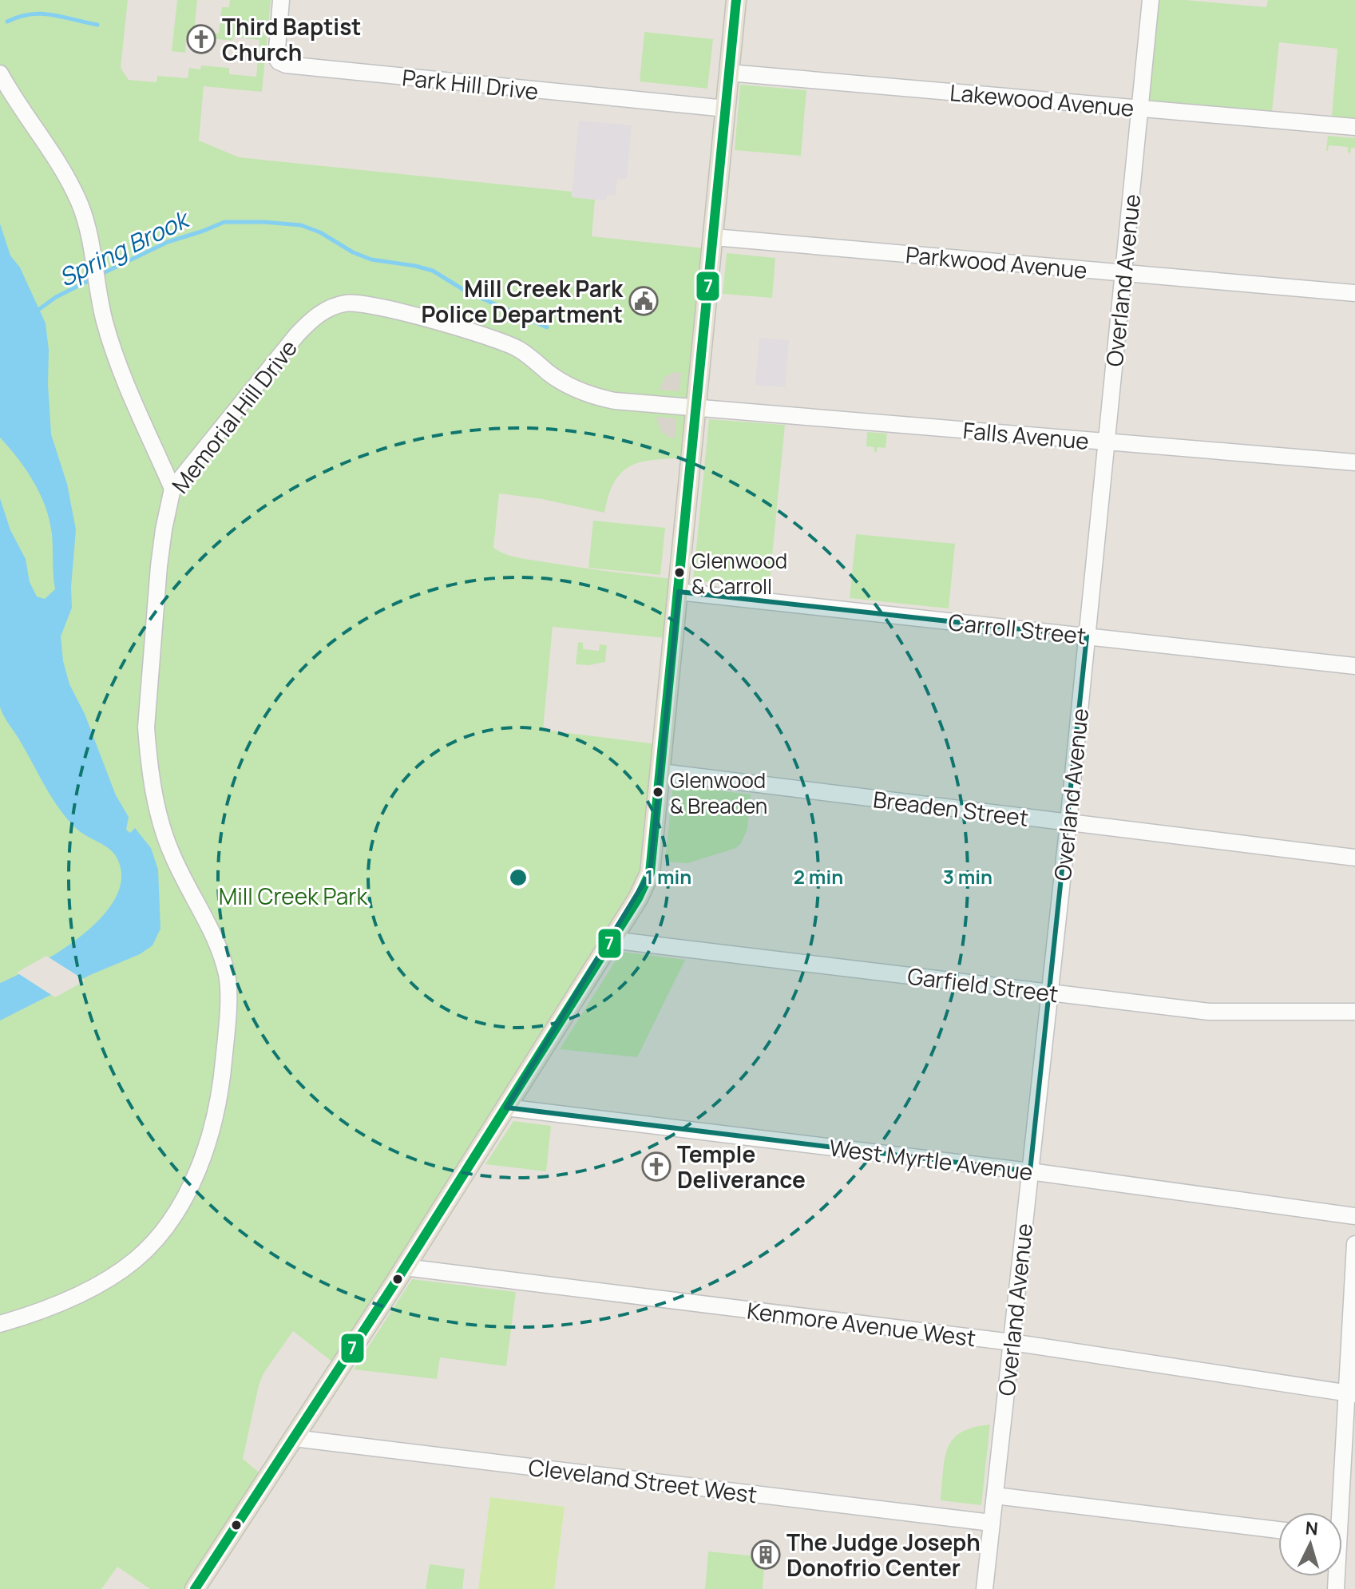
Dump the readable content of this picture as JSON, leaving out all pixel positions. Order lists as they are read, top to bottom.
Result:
{
  "streets": {
    "street": [
      "Park Hill Drive",
      "Lakewood Avenue",
      "Parkwood Avenue",
      "Overland Avenue",
      "Memorial Hill Drive",
      "Falls Avenue",
      "Carroll Street",
      "Breaden Street",
      "Garfield Street",
      "West Myrtle Avenue",
      "Kenmore Avenue West",
      "Cleveland Street West"
    ]
  },
  "crossings": [
    ["Lakewood Avenue", "Overland Avenue"],
    ["Parkwood Avenue", "Overland Avenue"],
    ["Overland Avenue", "Falls Avenue"],
    ["Overland Avenue", "Carroll Street"],
    ["Overland Avenue", "Breaden Street"],
    ["Overland Avenue", "Garfield Street"],
    ["Overland Avenue", "West Myrtle Avenue"],
    ["Overland Avenue", "Kenmore Avenue West"],
    ["Overland Avenue", "Cleveland Street West"],
    ["Memorial Hill Drive", "Falls Avenue"]
  ],
  "water": ["Spring Brook"],
  "parks": ["Mill Creek Park"],
  "places": {
    "church": ["Third Baptist Church", "Temple Deliverance"],
    "public building": ["Mill Creek Park Police Department"],
    "other": ["Glenwood & Carroll", "Glenwood & Breaden"],
    "building": ["The Judge Joseph Donofrio Center"]
  },
  "lines": ["transit line 7"],
  "north": "top",
  "rings": ["1 min", "2 min", "3 min"]
}
